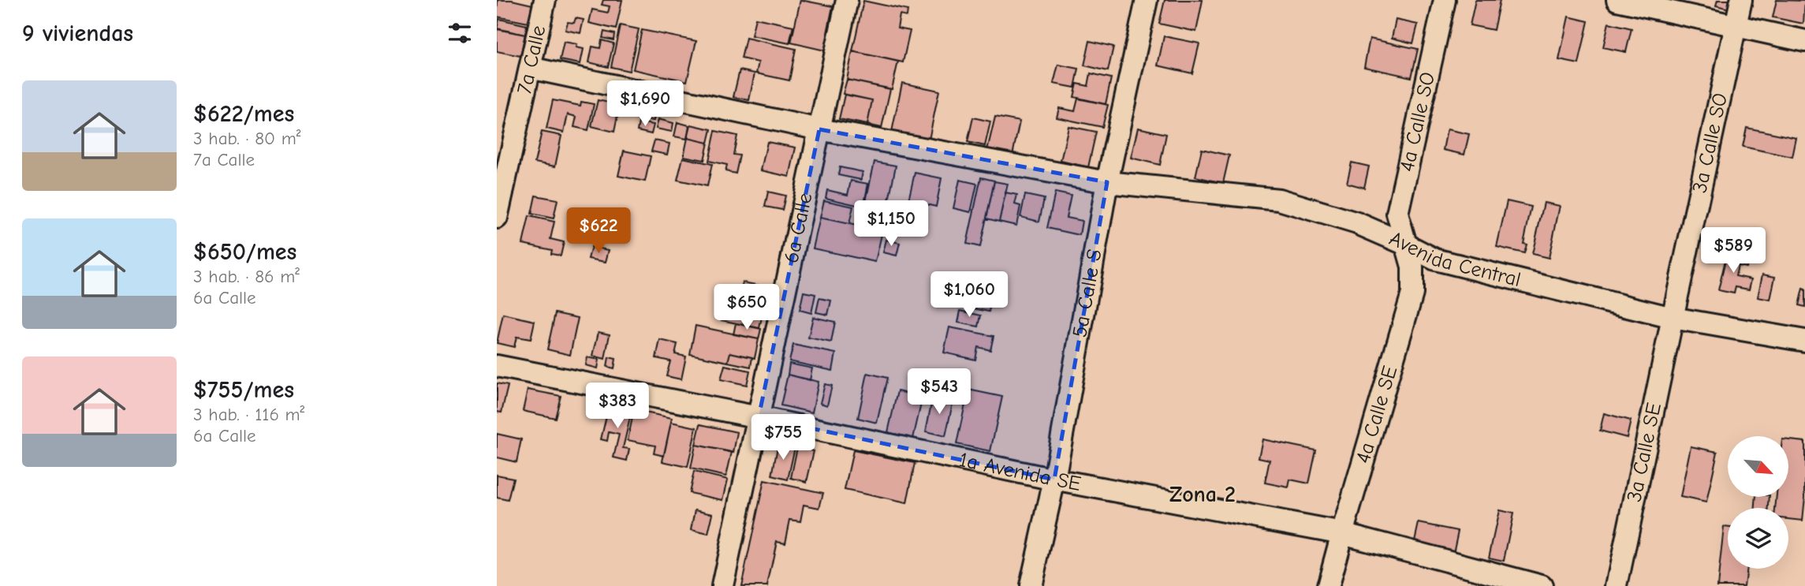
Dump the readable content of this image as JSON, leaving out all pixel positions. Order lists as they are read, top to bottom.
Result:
{
  "streets": {
    "street": [
      "7a Calle",
      "4a Calle SO",
      "3a Calle SO",
      "6a Calle",
      "Avenida Central",
      "5a Calle S",
      "4a Calle SE",
      "3a Calle SE",
      "1a Avenida SE"
    ]
  },
  "crossings": [
    ["7a Calle", "Avenida Central"],
    ["4a Calle SO", "Avenida Central"],
    ["4a Calle SO", "4a Calle SE"],
    ["3a Calle SO", "Avenida Central"],
    ["3a Calle SO", "3a Calle SE"],
    ["6a Calle", "Avenida Central"],
    ["6a Calle", "1a Avenida SE"],
    ["Avenida Central", "5a Calle S"],
    ["Avenida Central", "4a Calle SE"],
    ["Avenida Central", "3a Calle SE"],
    ["5a Calle S", "1a Avenida SE"],
    ["4a Calle SE", "1a Avenida SE"]
  ],
  "districts": ["Zona 2"],
  "north": "bottom right",
  "page": {
    "heading": "9 viviendas",
    "list": [
      {
        "name": "$622/mes",
        "note": "3 hab. · 80 m² · 7a Calle"
      },
      {
        "name": "$650/mes",
        "note": "3 hab. · 86 m² · 6a Calle"
      },
      {
        "name": "$755/mes",
        "note": "3 hab. · 116 m² · 6a Calle"
      }
    ],
    "price": [
      "$1,690",
      "$1,150",
      "$622",
      "$589",
      "$1,060",
      "$650",
      "$543",
      "$383",
      "$755"
    ]
  }
}
